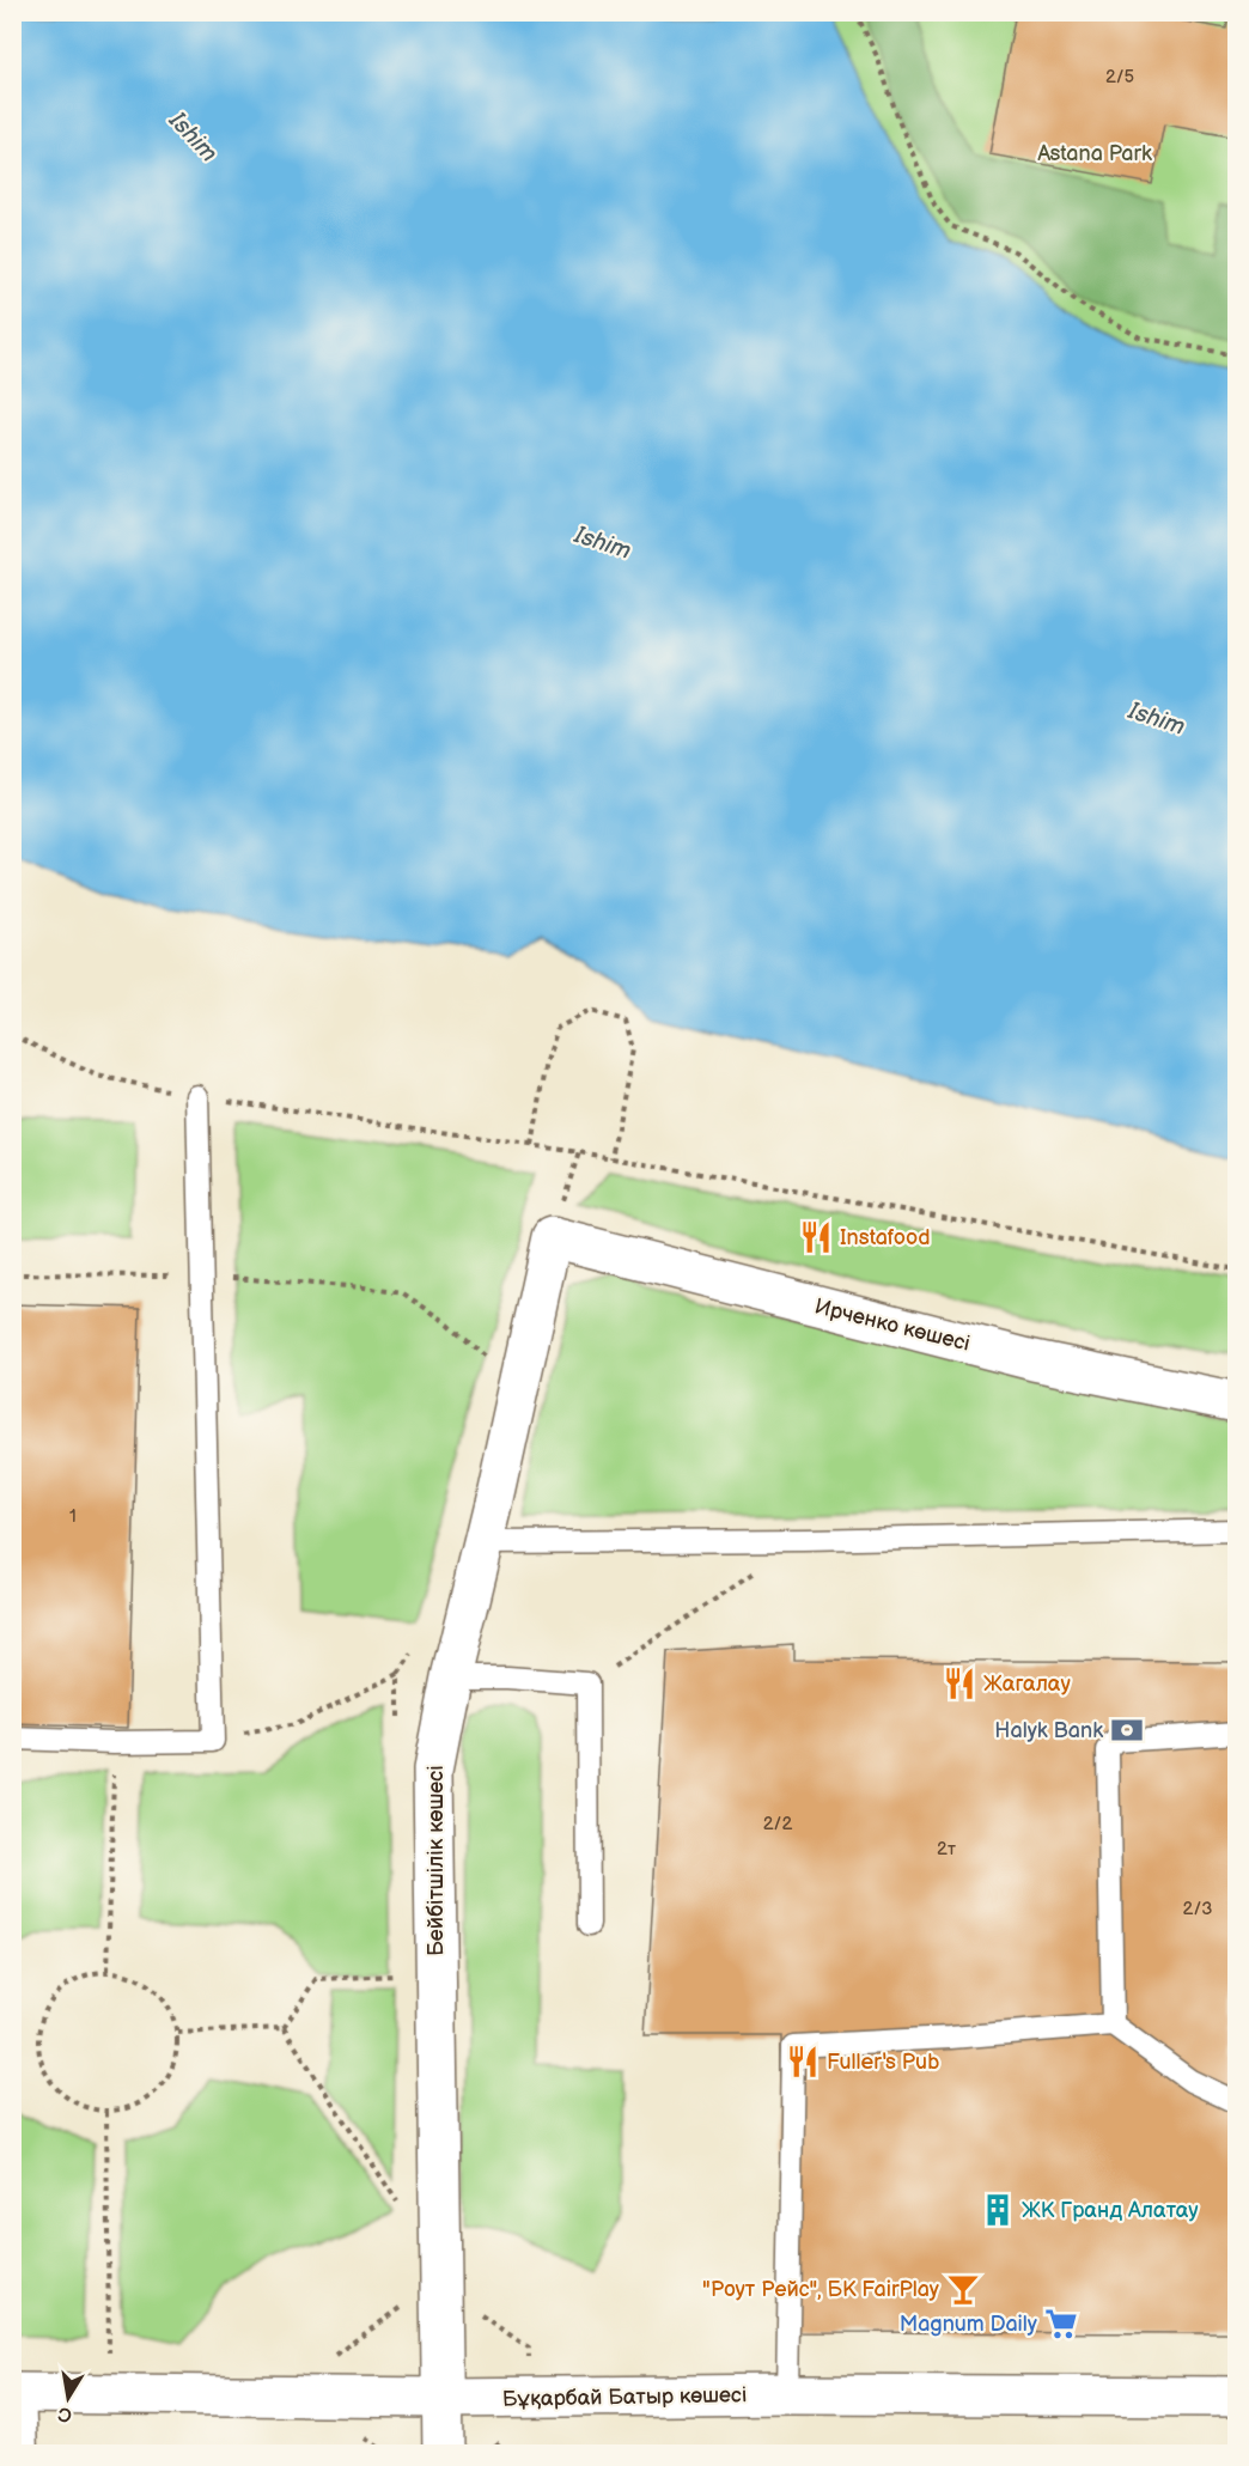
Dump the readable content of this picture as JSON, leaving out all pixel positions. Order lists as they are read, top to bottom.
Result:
{
  "streets": {
    "street": ["Ирченко көшесі", "Бейбітшілік көшесі", "Бұқарбай Батыр көшесі"]
  },
  "crossings": [
    ["Ирченко көшесі", "Бейбітшілік көшесі"],
    ["Бейбітшілік көшесі", "Бұқарбай Батыр көшесі"]
  ],
  "water": ["Ishim"],
  "parks": ["Astana Park"],
  "places": {
    "restaurant": ["Instafood", "Жагалау", "Fuller's Pub"],
    "bank": ["Halyk Bank"],
    "building": ["ЖК Гранд Алатау"],
    "bar": ["\"Роут Рейс\", БК FairPlay"],
    "supermarket": ["Magnum Daily"]
  },
  "house_numbers": [
    "2/5",
    "1",
    "2/2",
    "2т",
    "2/3"
  ],
  "north": "bottom"
}
